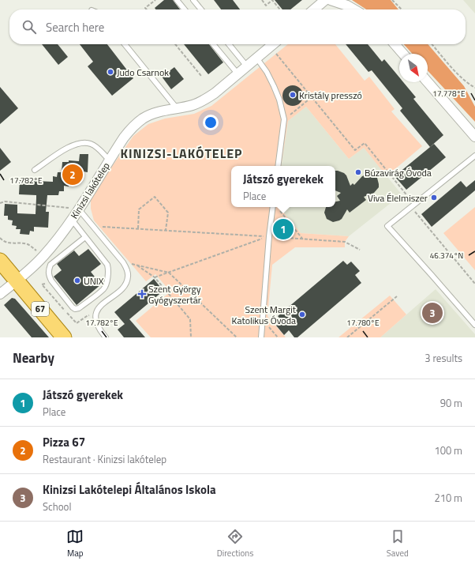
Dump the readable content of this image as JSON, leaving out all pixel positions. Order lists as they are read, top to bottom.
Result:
{
  "streets": {
    "main road": ["67"],
    "street": ["Kinizsi lakótelep"]
  },
  "crossings": [
    ["Kinizsi lakótelep", "67"]
  ],
  "districts": ["KINIZSI-LAKÓTELEP"],
  "places": {
    "other": [
      "Judo Csarnok",
      "Kristály presszó",
      "Búzavirág Óvoda",
      "Viva Élelmiszer",
      "UNIX",
      "Szent Margit Katolikus Óvoda"
    ],
    "health": ["Szent György Gyógyszertár"]
  },
  "north": "bottom right",
  "page": {
    "search": "Search here",
    "pins": ["2", "1", "3"],
    "popup": ["Játszó gyerekek", "Place"],
    "heading": ["Nearby", "3 results"],
    "list": [
      {
        "mark": "1",
        "name": "Játszó gyerekek",
        "note": "Place",
        "value": "90 m"
      },
      {
        "mark": "2",
        "name": "Pizza 67",
        "note": "Restaurant · Kinizsi lakótelep",
        "value": "100 m"
      },
      {
        "mark": "3",
        "name": "Kinizsi Lakótelepi Általános Iskola",
        "note": "School",
        "value": "210 m"
      }
    ],
    "nav": ["Map", "Directions", "Saved"]
  },
  "coordinates": [
    "17.778°E",
    "17.782°E",
    "46.374°N",
    "17.780°E"
  ]
}
